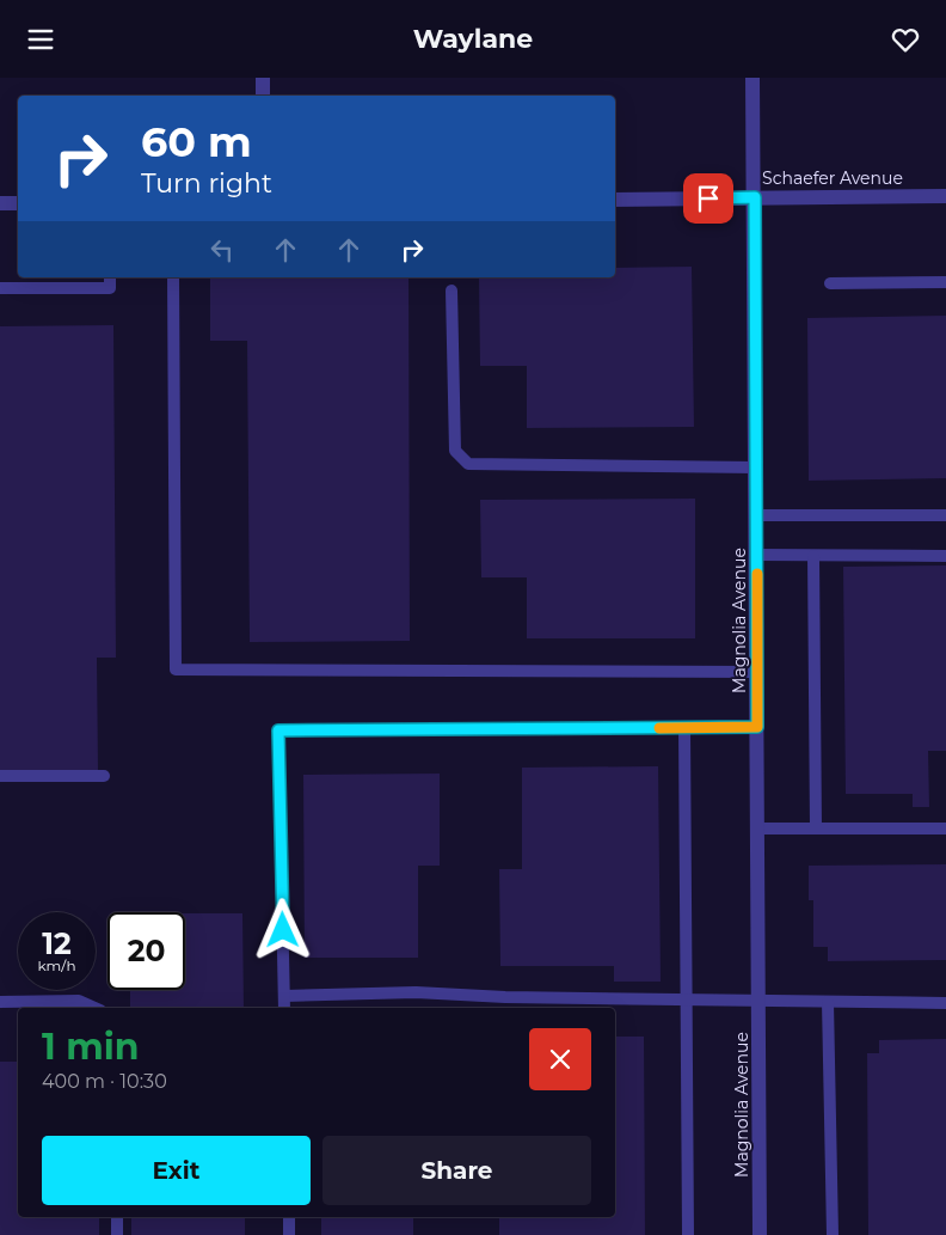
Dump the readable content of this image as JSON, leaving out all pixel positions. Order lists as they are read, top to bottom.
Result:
{
  "streets": {
    "street": ["Schaefer Avenue", "Magnolia Avenue"]
  },
  "crossings": [
    ["Schaefer Avenue", "Magnolia Avenue"]
  ],
  "page": {
    "header": "Waylane",
    "turn": ["60 m", "Turn right"],
    "speed": "12 km/h",
    "limit": "20",
    "heading": ["1 min", "400 m · 10:30"],
    "buttons": ["Exit", "Share"]
  }
}
